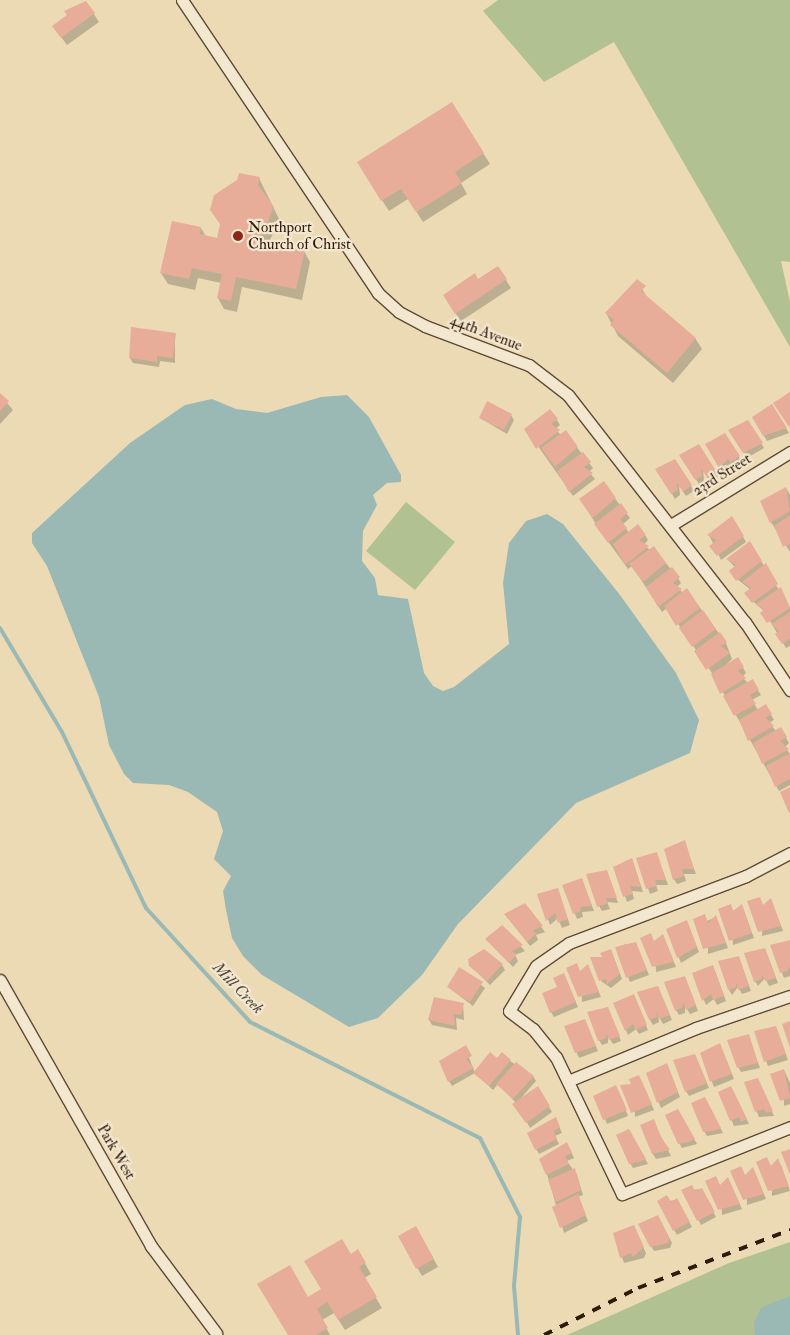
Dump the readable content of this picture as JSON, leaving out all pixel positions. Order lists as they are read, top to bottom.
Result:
{
  "streets": {
    "street": ["44th Avenue", "23rd Street", "Park West"]
  },
  "crossings": [
    ["44th Avenue", "23rd Street"]
  ],
  "water": ["Mill Creek"],
  "places": ["Northport Church of Christ"]
}
